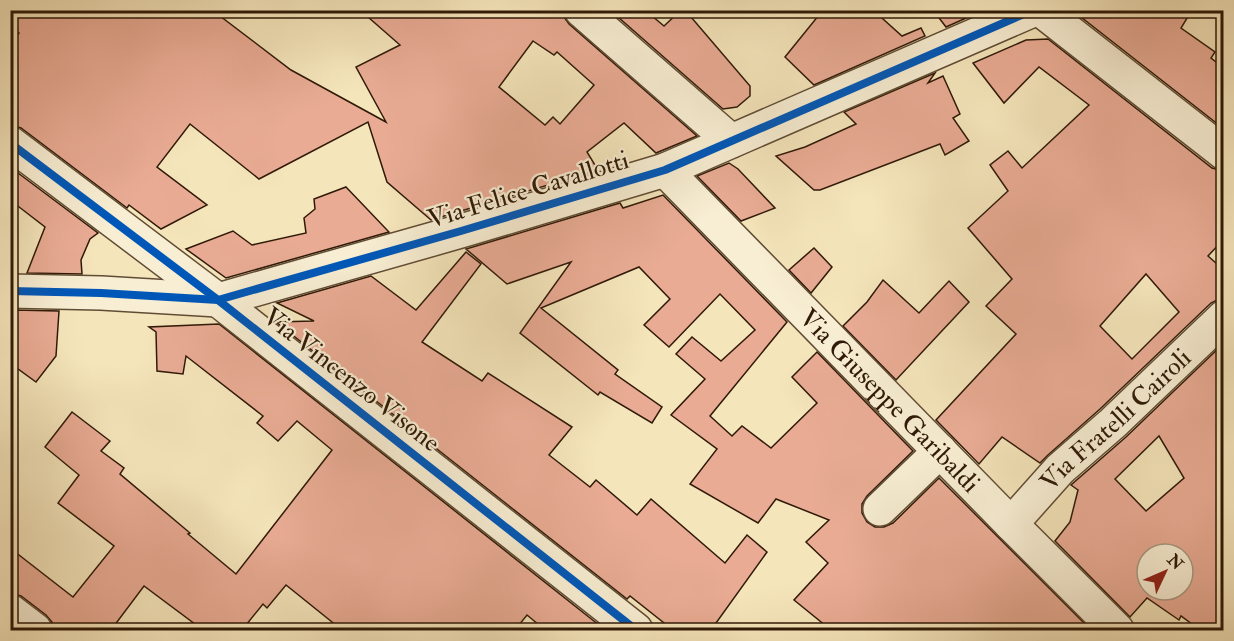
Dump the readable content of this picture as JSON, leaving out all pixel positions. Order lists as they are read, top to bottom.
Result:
{
  "streets": {
    "street": [
      "Via Felice Cavallotti",
      "Via Vincenzo Visone",
      "Via Giuseppe Garibaldi",
      "Via Fratelli Cairoli"
    ]
  },
  "crossings": [
    ["Via Felice Cavallotti", "Via Vincenzo Visone"],
    ["Via Felice Cavallotti", "Via Giuseppe Garibaldi"],
    ["Via Giuseppe Garibaldi", "Via Fratelli Cairoli"]
  ],
  "north": "top right"
}
